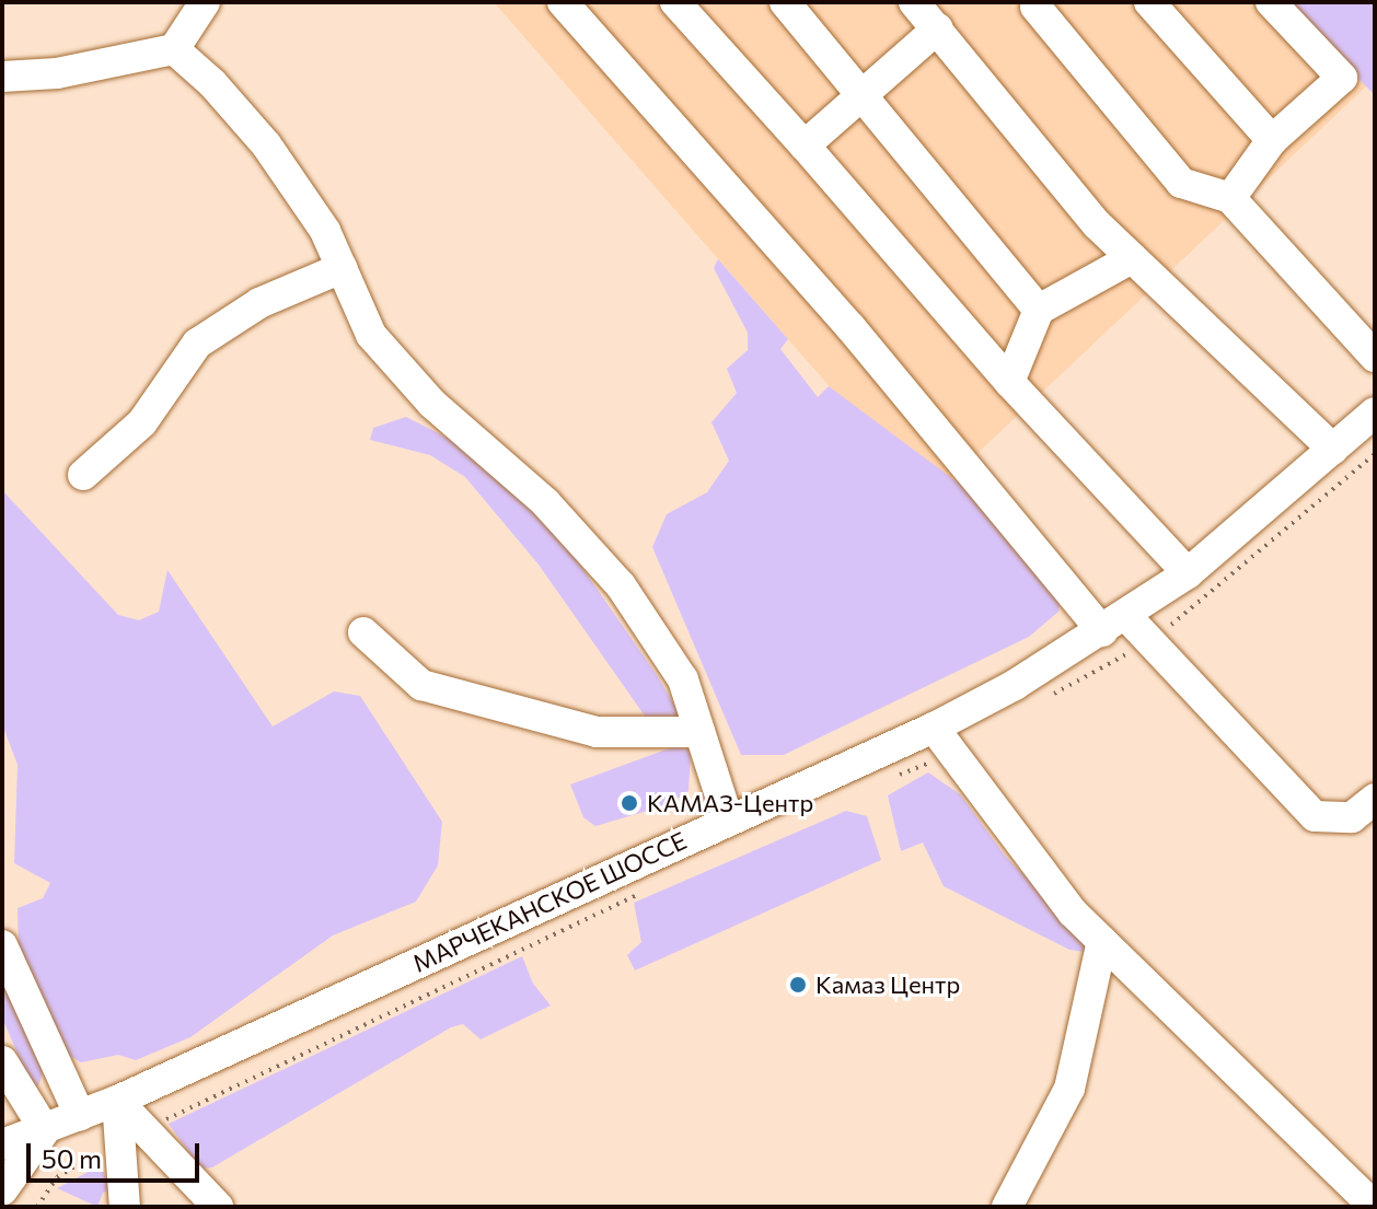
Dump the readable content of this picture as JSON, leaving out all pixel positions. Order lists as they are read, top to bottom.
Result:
{
  "streets": {
    "street": ["МАРЧЕКАНСКОЕ ШОССЕ"]
  },
  "places": ["КАМАЗ-Центр", "Камаз Центр"],
  "scale_bar": "50 m"
}
